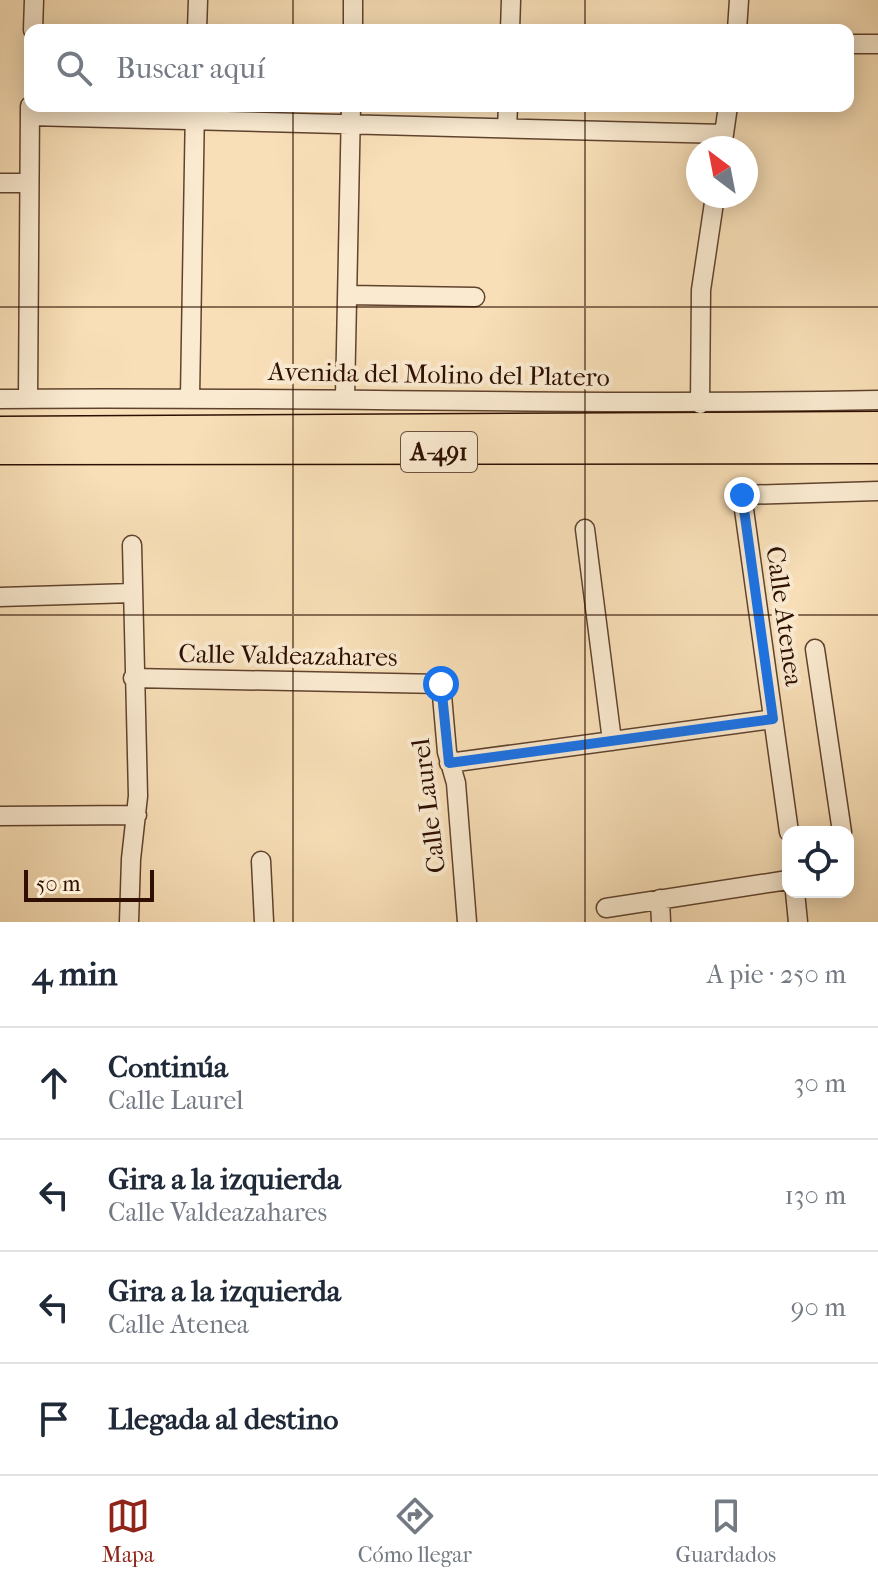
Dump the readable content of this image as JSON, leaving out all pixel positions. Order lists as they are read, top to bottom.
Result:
{
  "streets": {
    "highway": ["A-491"],
    "street": [
      "Avenida del Molino del Platero",
      "Calle Atenea",
      "Calle Valdeazahares",
      "Calle Laurel"
    ]
  },
  "crossings": [
    ["Calle Valdeazahares", "Calle Laurel"]
  ],
  "scale_bar": "50 m",
  "north": "top left",
  "page": {
    "search": "Buscar aquí",
    "scale": "50 m",
    "heading": ["4 min", "A pie · 250 m"],
    "list": [
      ["Continúa", "Calle Laurel", "30 m"],
      ["Gira a la izquierda", "Calle Valdeazahares", "130 m"],
      ["Gira a la izquierda", "Calle Atenea", "90 m"],
      "Llegada al destino"
    ],
    "nav": ["Mapa", "Cómo llegar", "Guardados"]
  }
}
